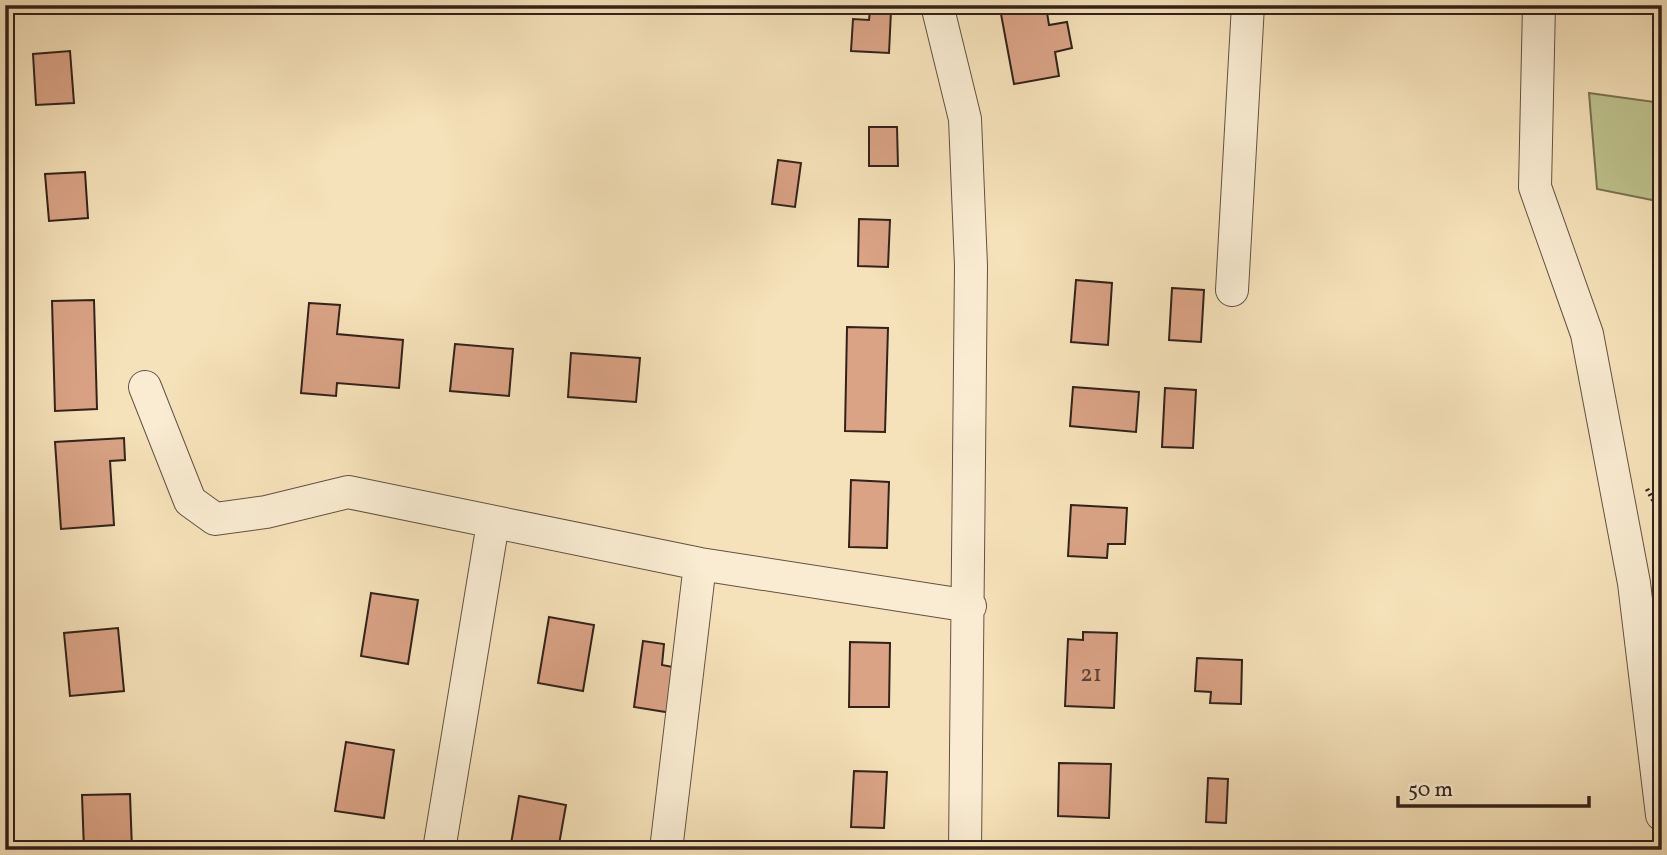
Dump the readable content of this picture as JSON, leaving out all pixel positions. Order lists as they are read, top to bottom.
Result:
{
  "house_numbers": ["21"],
  "scale_bar": "50 m"
}
